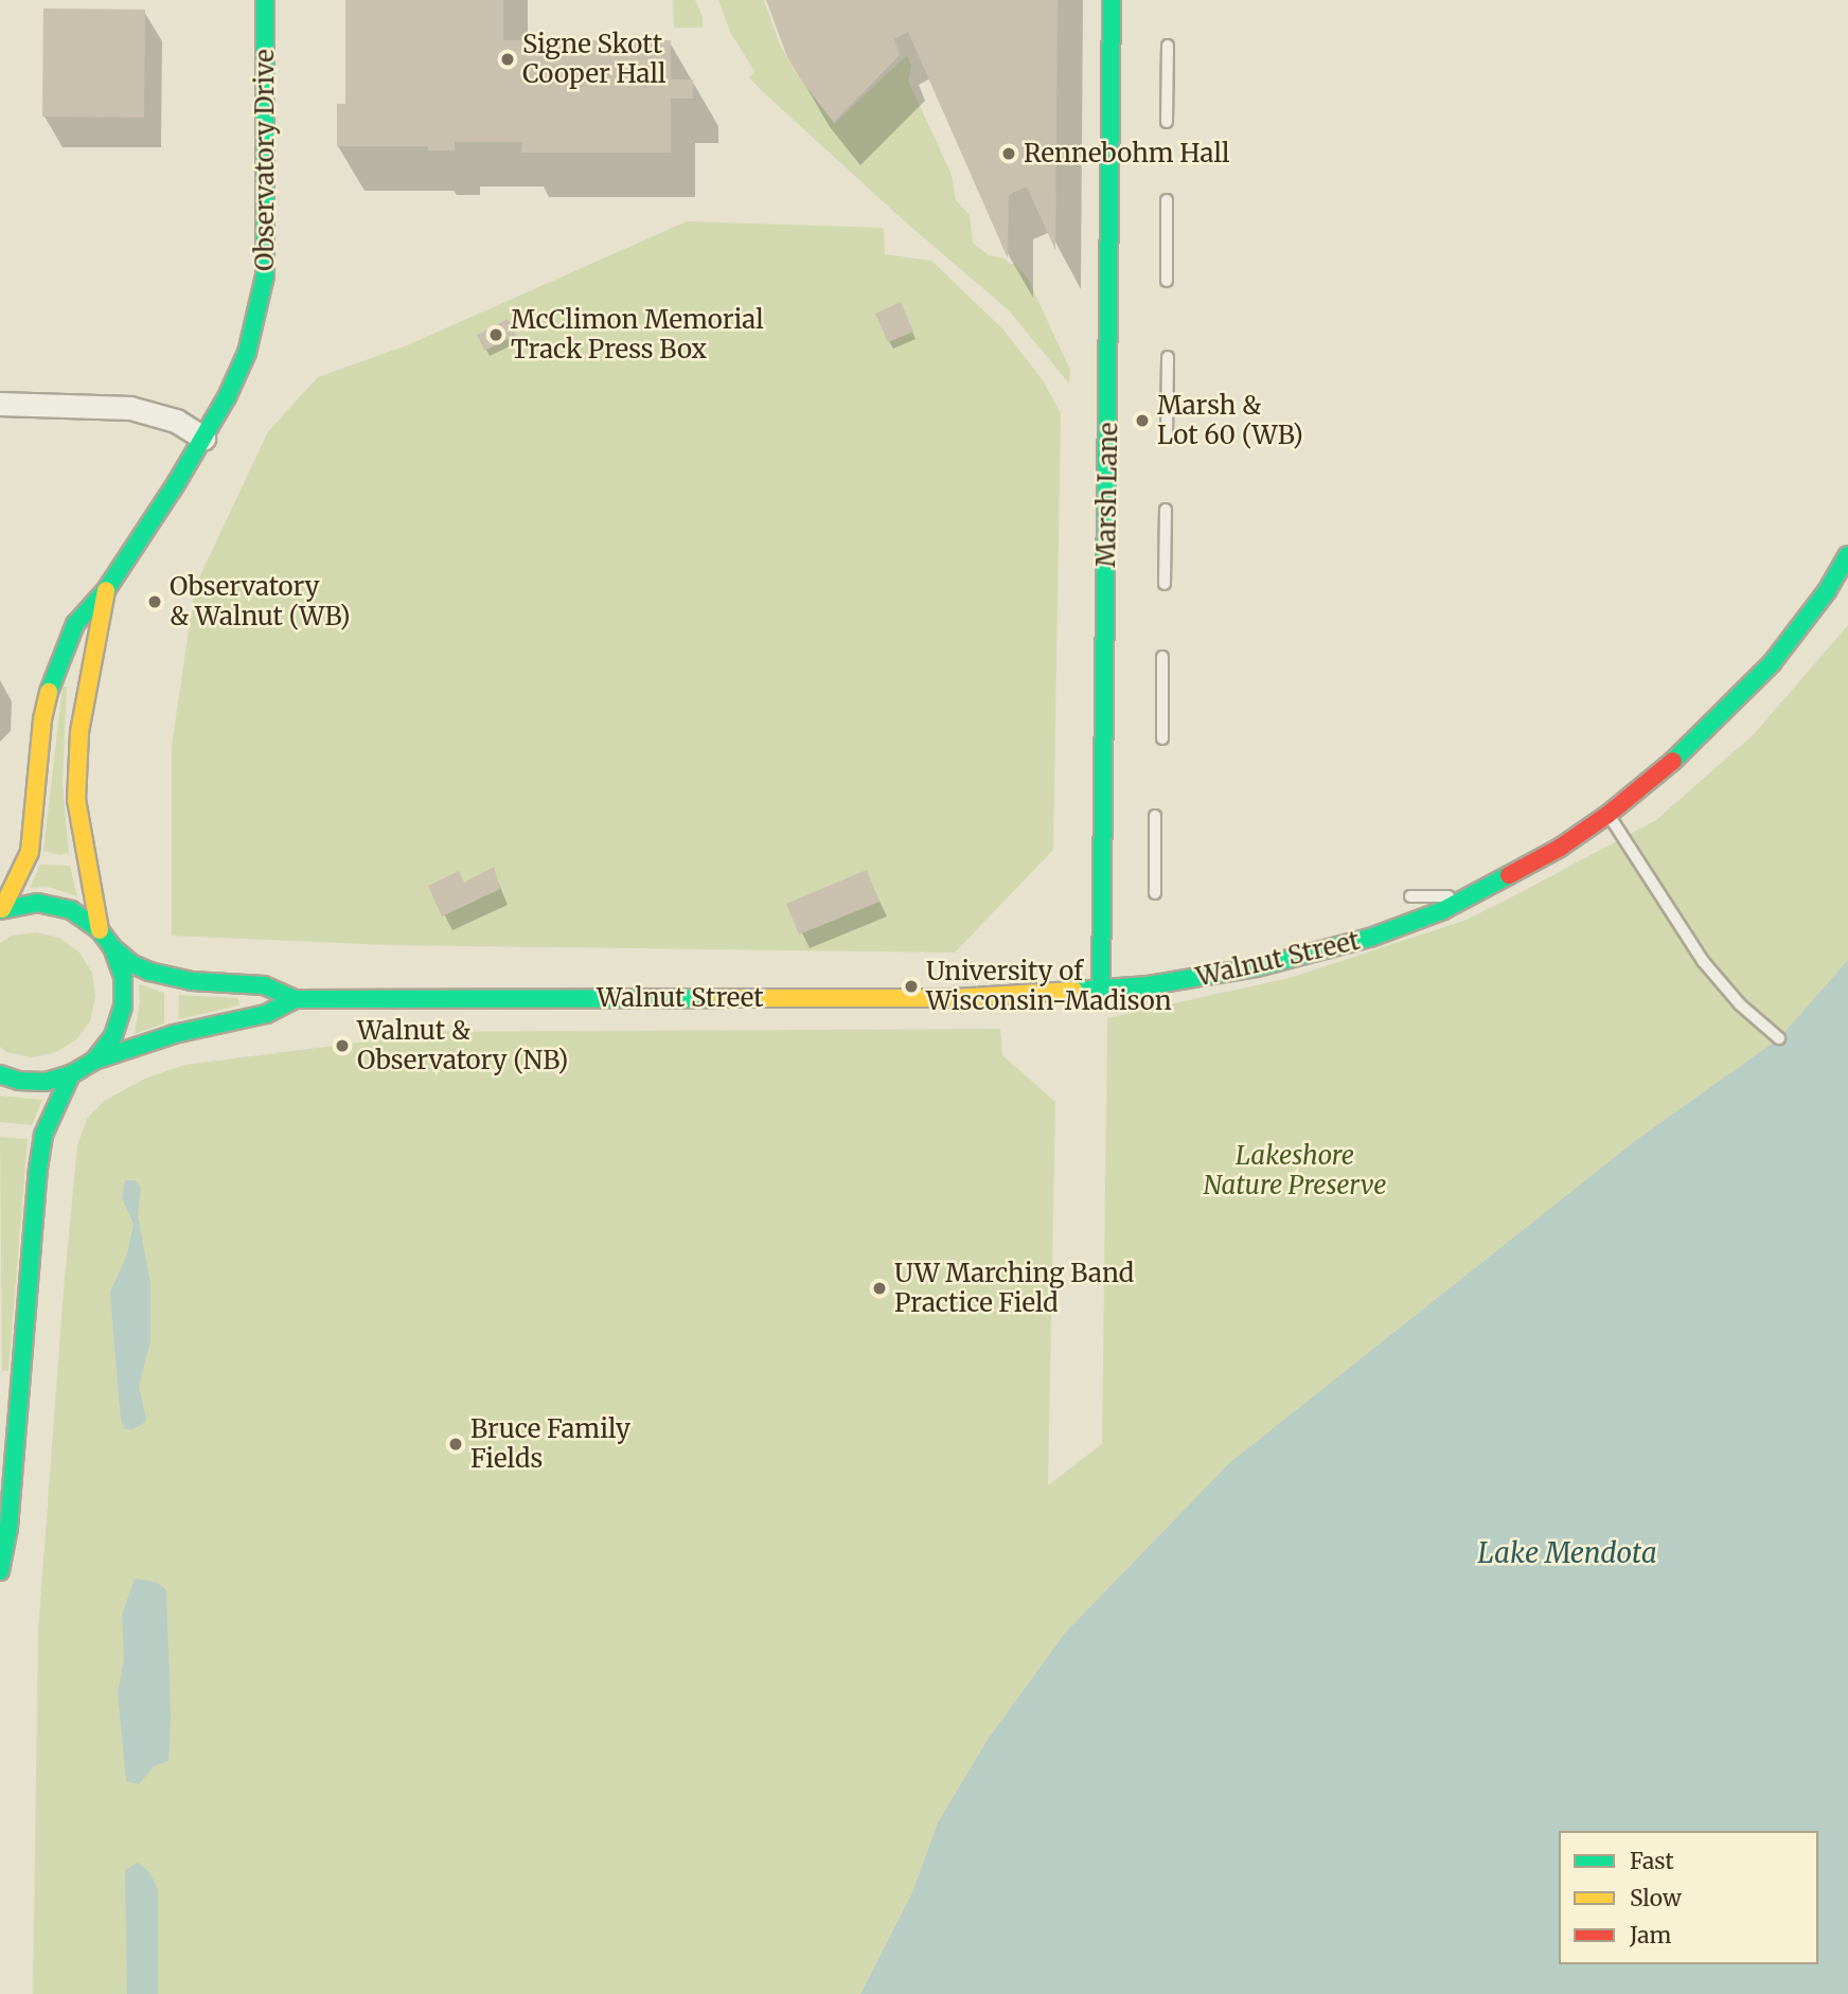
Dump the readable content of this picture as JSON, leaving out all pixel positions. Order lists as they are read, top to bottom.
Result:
{
  "streets": {
    "street": ["Observatory Drive", "Marsh Lane", "Walnut Street"]
  },
  "crossings": [
    ["Marsh Lane", "Walnut Street"]
  ],
  "water": ["Lake Mendota"],
  "parks": ["Lakeshore Nature Preserve"],
  "places": [
    "Signe Skott Cooper Hall",
    "Rennebohm Hall",
    "McClimon Memorial Track Press Box",
    "Marsh & Lot 60 (WB)",
    "Observatory & Walnut (WB)",
    "University of Wisconsin-Madison",
    "Walnut & Observatory (NB)",
    "UW Marching Band Practice Field",
    "Bruce Family Fields"
  ],
  "legend": ["Fast", "Slow", "Jam"]
}
